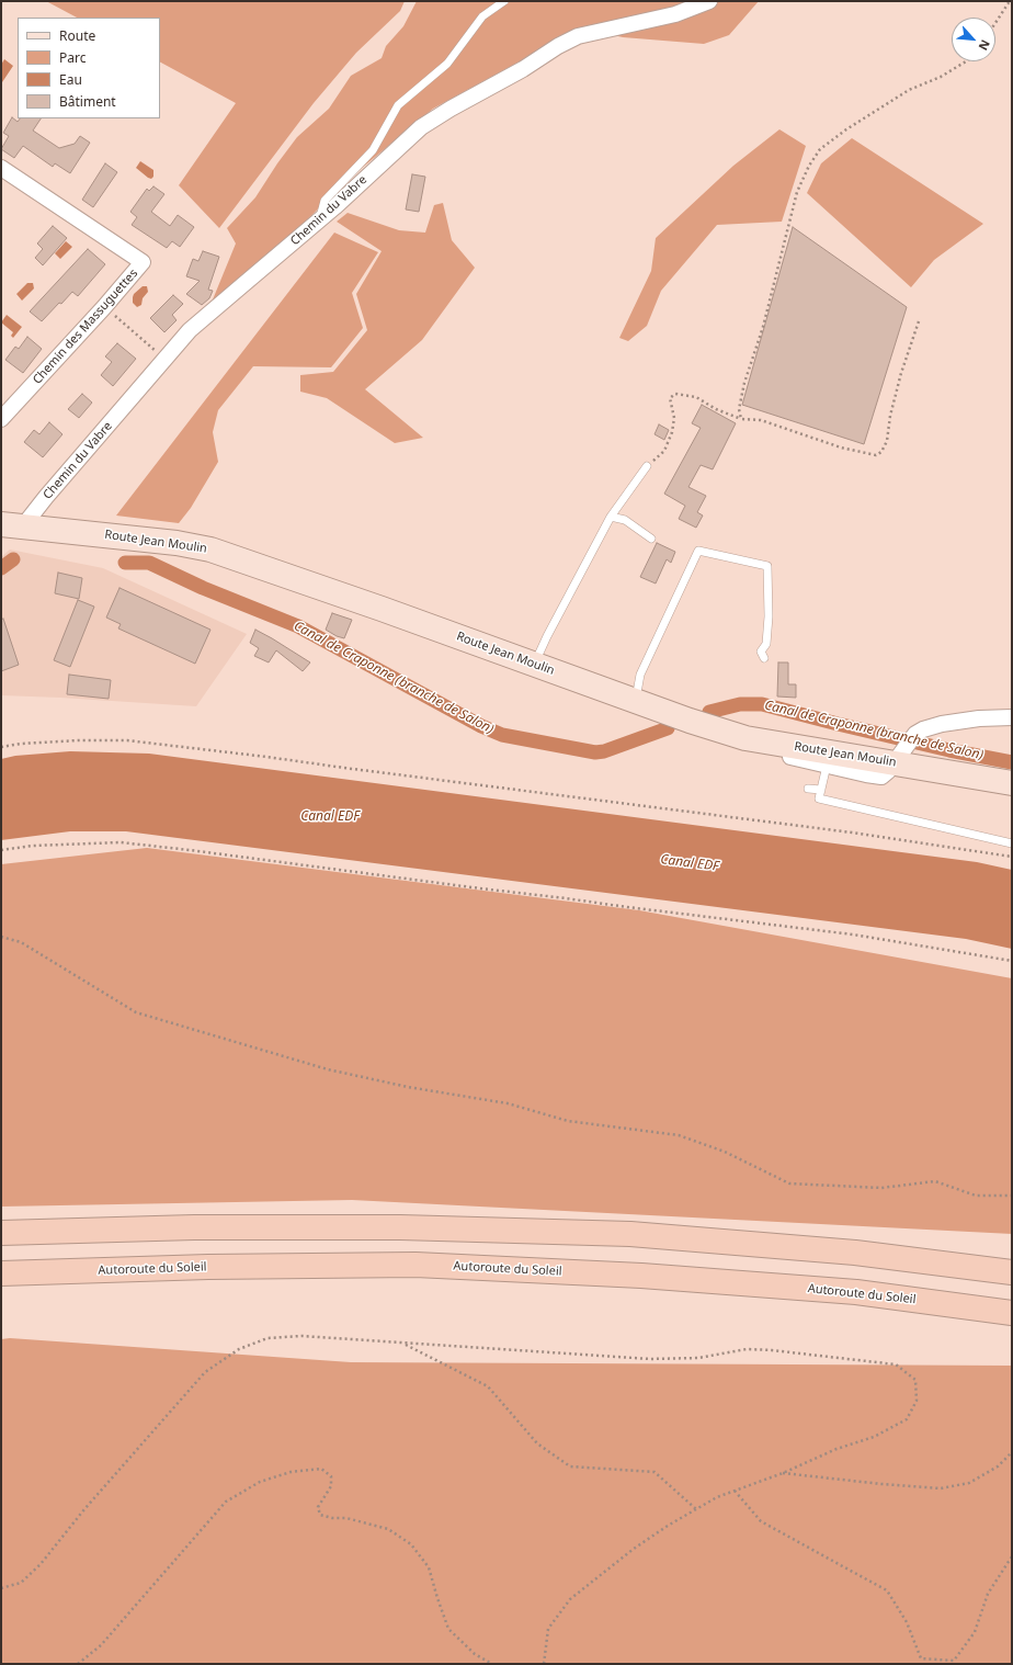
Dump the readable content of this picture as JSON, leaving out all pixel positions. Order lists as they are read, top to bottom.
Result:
{
  "streets": {
    "highway": ["Autoroute du Soleil"],
    "main road": ["Route Jean Moulin"],
    "street": ["Chemin du Vabre", "Chemin des Massuguettes"]
  },
  "crossings": [
    ["Chemin du Vabre", "Route Jean Moulin"]
  ],
  "water": ["Canal de Craponne (branche de Salon)", "Canal EDF"],
  "legend": [
    "Route",
    "Parc",
    "Eau",
    "Bâtiment"
  ],
  "north": "bottom right"
}
